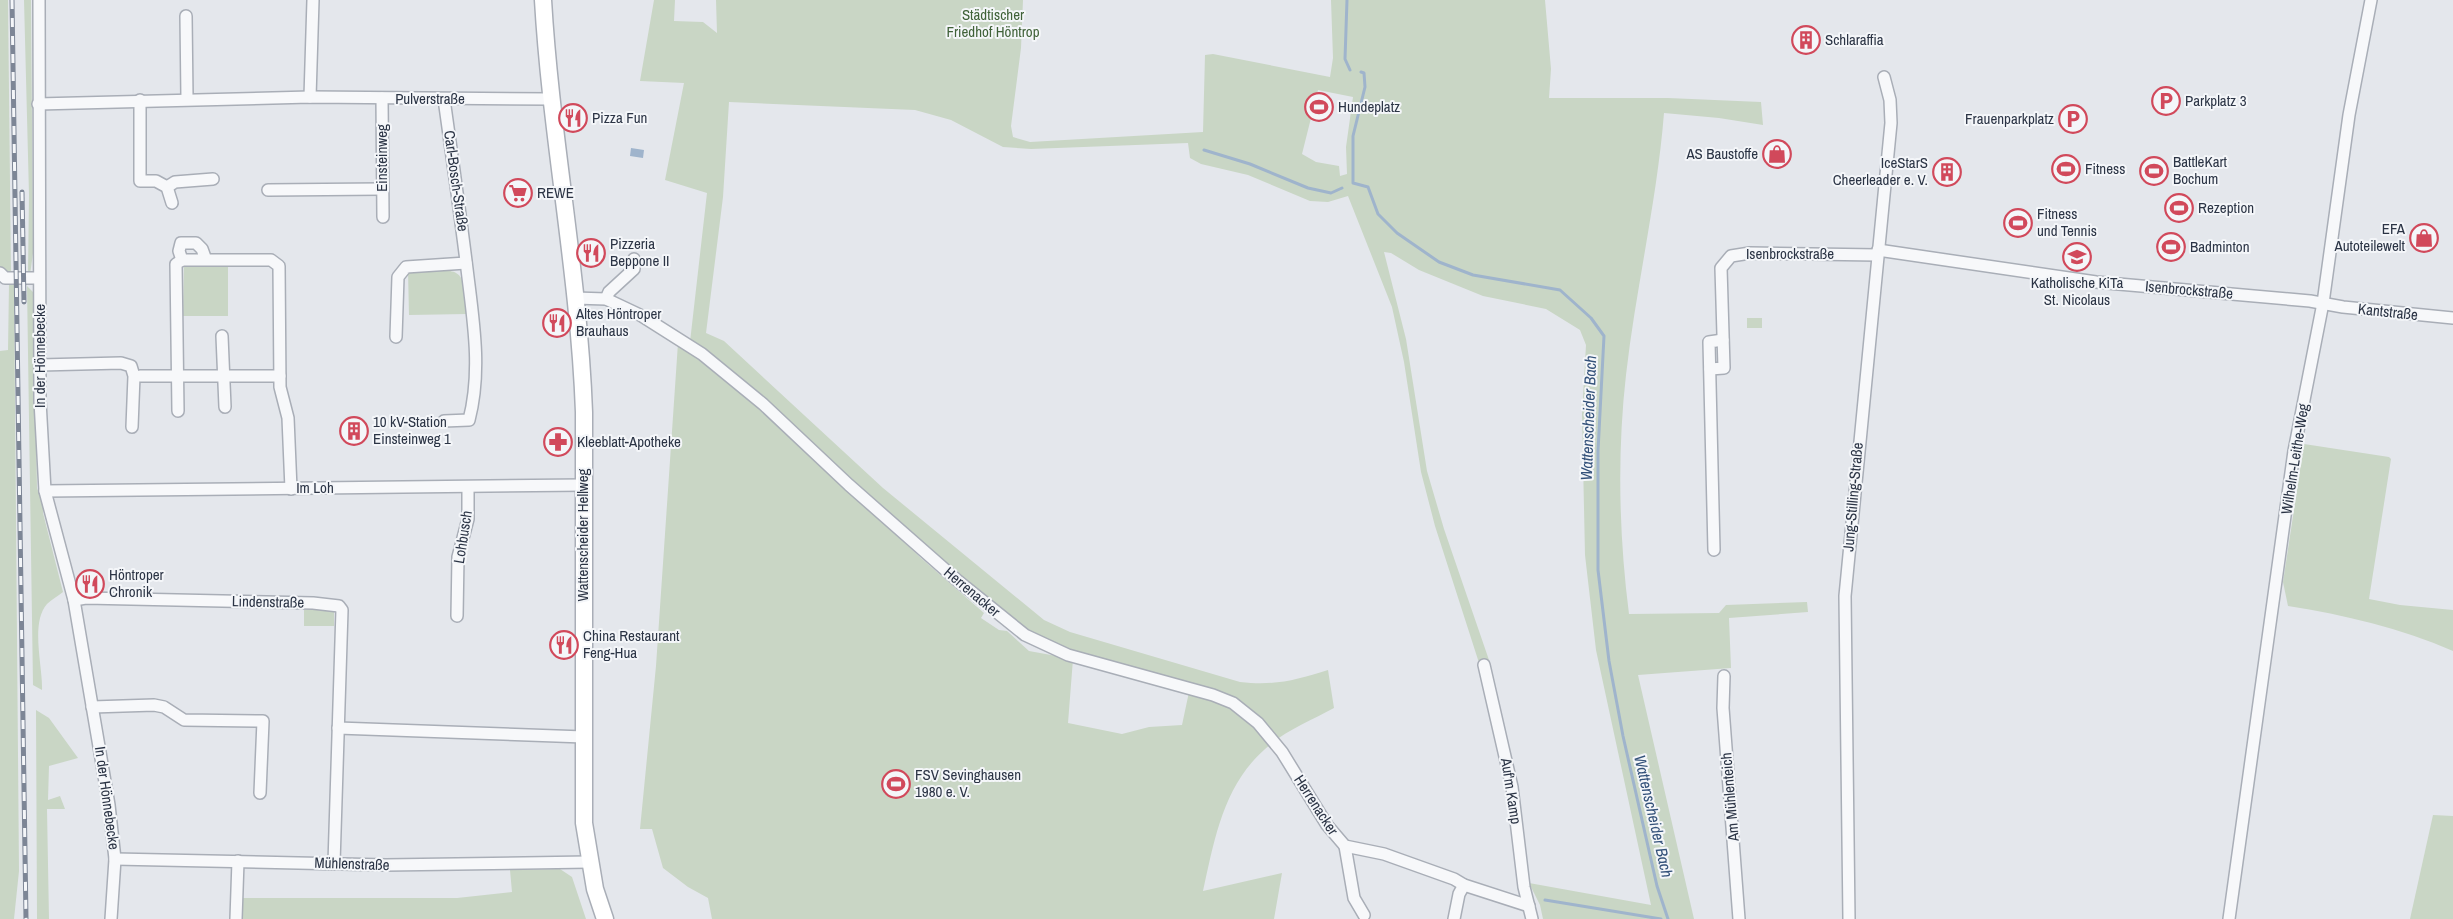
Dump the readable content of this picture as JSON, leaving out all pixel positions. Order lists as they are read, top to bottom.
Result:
{
  "streets": {
    "main road": ["Wattenscheider Hellweg"],
    "street": [
      "Pulverstraße",
      "Einsteinweg",
      "Carl-Bosch-Straße",
      "Isenbrockstraße",
      "Kantstraße",
      "In der Hönnebecke",
      "Wilhelm-Leithe-Weg",
      "Im Loh",
      "Jung-Stilling-Straße",
      "Lohbusch",
      "Herrenacker",
      "Lindenstraße",
      "Auf'm Kamp",
      "Am Mühlenteich",
      "Mühlenstraße"
    ]
  },
  "crossings": [
    ["Pulverstraße", "Einsteinweg"],
    ["Pulverstraße", "Carl-Bosch-Straße"],
    ["Pulverstraße", "In der Hönnebecke"],
    ["Pulverstraße", "Wattenscheider Hellweg"],
    ["Isenbrockstraße", "Kantstraße"],
    ["Isenbrockstraße", "Wilhelm-Leithe-Weg"],
    ["Isenbrockstraße", "Jung-Stilling-Straße"],
    ["Kantstraße", "Wilhelm-Leithe-Weg"],
    ["In der Hönnebecke", "Im Loh"],
    ["In der Hönnebecke", "Lindenstraße"],
    ["In der Hönnebecke", "Mühlenstraße"],
    ["Im Loh", "Wattenscheider Hellweg"],
    ["Im Loh", "Lohbusch"],
    ["Wattenscheider Hellweg", "Herrenacker"],
    ["Wattenscheider Hellweg", "Mühlenstraße"],
    ["Herrenacker", "Auf'm Kamp"],
    ["Lindenstraße", "Mühlenstraße"]
  ],
  "water": ["Wattenscheider Bach"],
  "parks": ["Städtischer Friedhof Höntrop"],
  "places": {
    "building": ["Schlaraffia", "IceStarS Cheerleader e. V.", "10 kV-Station Einsteinweg 1"],
    "parking": ["Parkplatz 3", "Frauenparkplatz"],
    "sports": [
      "Hundeplatz",
      "Fitness",
      "BattleKart Bochum",
      "Rezeption",
      "Fitness und Tennis",
      "Badminton",
      "FSV Sevinghausen 1980 e. V."
    ],
    "restaurant": [
      "Pizza Fun",
      "Pizzeria Beppone II",
      "Altes Höntroper Brauhaus",
      "Höntroper Chronik",
      "China Restaurant Feng-Hua"
    ],
    "shop": ["AS Baustoffe", "EFA Autoteilewelt"],
    "supermarket": ["REWE"],
    "school or university": ["Katholische KiTa St. Nicolaus"],
    "pharmacy": ["Kleeblatt-Apotheke"]
  }
}
